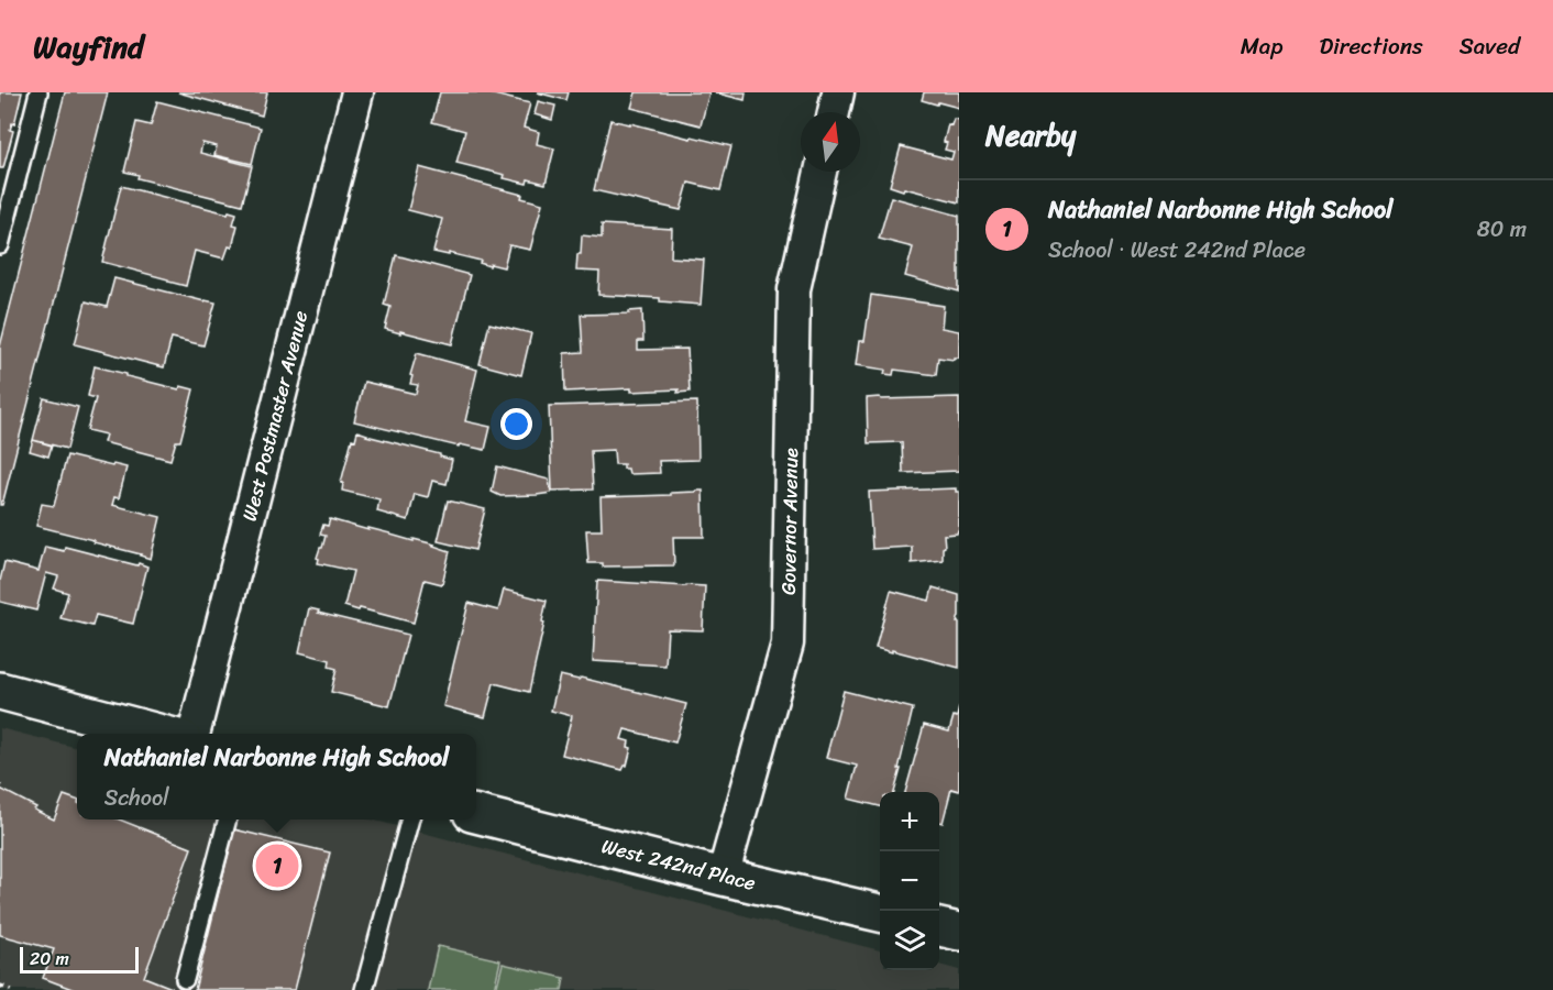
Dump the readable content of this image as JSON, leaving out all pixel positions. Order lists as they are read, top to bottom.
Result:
{
  "streets": {
    "street": ["West Postmaster Avenue", "Governor Avenue", "West 242nd Place"]
  },
  "crossings": [
    ["Governor Avenue", "West 242nd Place"]
  ],
  "scale_bar": "20 m",
  "north": "top",
  "page": {
    "header": "Wayfind",
    "nav": ["Map", "Directions", "Saved"],
    "heading": "Nearby",
    "list": [
      {
        "mark": "1",
        "name": "Nathaniel Narbonne High School",
        "note": "School · West 242nd Place",
        "value": "80 m"
      }
    ],
    "popup": ["Nathaniel Narbonne High School", "School"],
    "map_buttons": ["+", "−"],
    "pins": "1",
    "scale": "20 m"
  }
}
